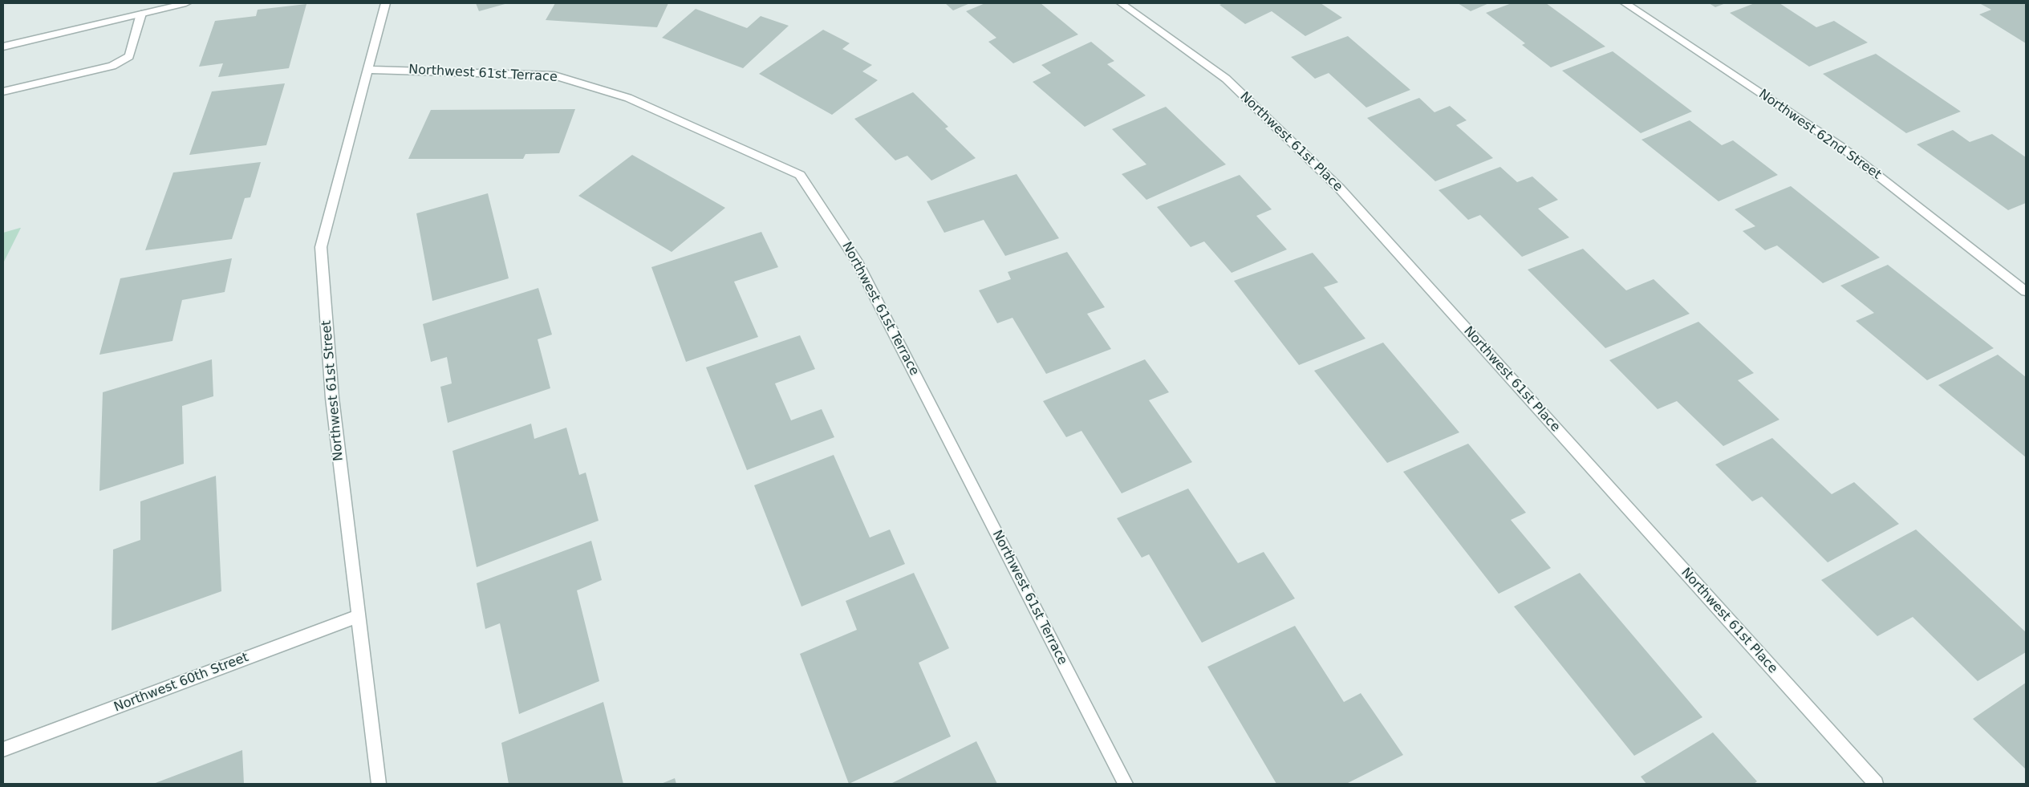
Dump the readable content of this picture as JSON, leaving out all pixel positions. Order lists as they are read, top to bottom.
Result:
{
  "streets": {
    "street": [
      "Northwest 61st Terrace",
      "Northwest 62nd Street",
      "Northwest 61st Place",
      "Northwest 61st Street",
      "Northwest 60th Street"
    ]
  },
  "crossings": [
    ["Northwest 61st Terrace", "Northwest 61st Street"],
    ["Northwest 61st Street", "Northwest 60th Street"]
  ]
}
